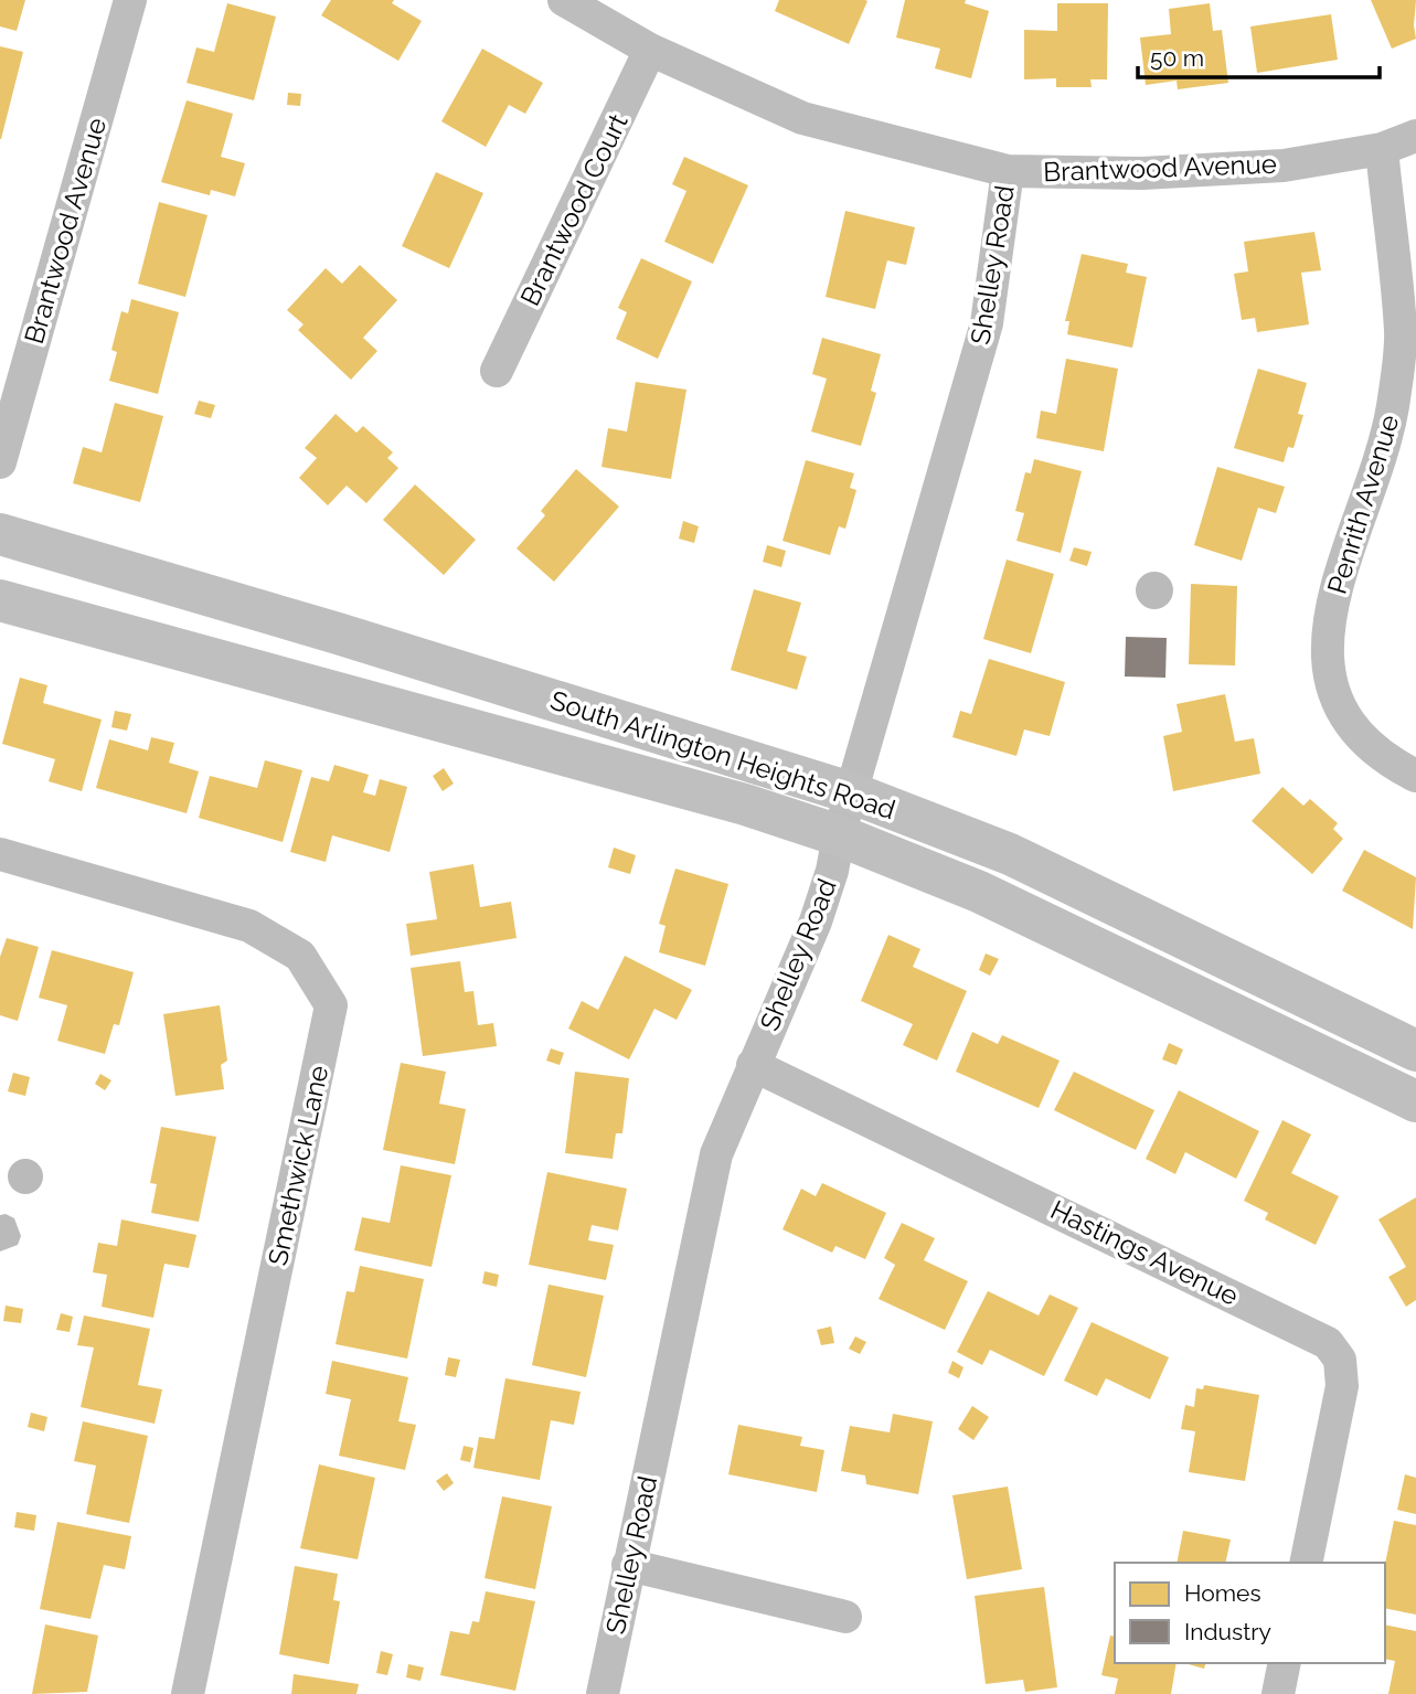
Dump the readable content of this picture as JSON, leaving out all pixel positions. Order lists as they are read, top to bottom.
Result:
{
  "streets": {
    "main road": ["South Arlington Heights Road"],
    "street": [
      "Brantwood Avenue",
      "Brantwood Court",
      "Shelley Road",
      "Penrith Avenue",
      "Smethwick Lane",
      "Hastings Avenue"
    ]
  },
  "crossings": [
    ["Brantwood Avenue", "Brantwood Court"],
    ["Brantwood Avenue", "Shelley Road"],
    ["Brantwood Avenue", "Penrith Avenue"],
    ["Shelley Road", "South Arlington Heights Road"],
    ["Shelley Road", "Hastings Avenue"]
  ],
  "legend": ["Homes", "Industry"],
  "scale_bar": "50 m"
}
